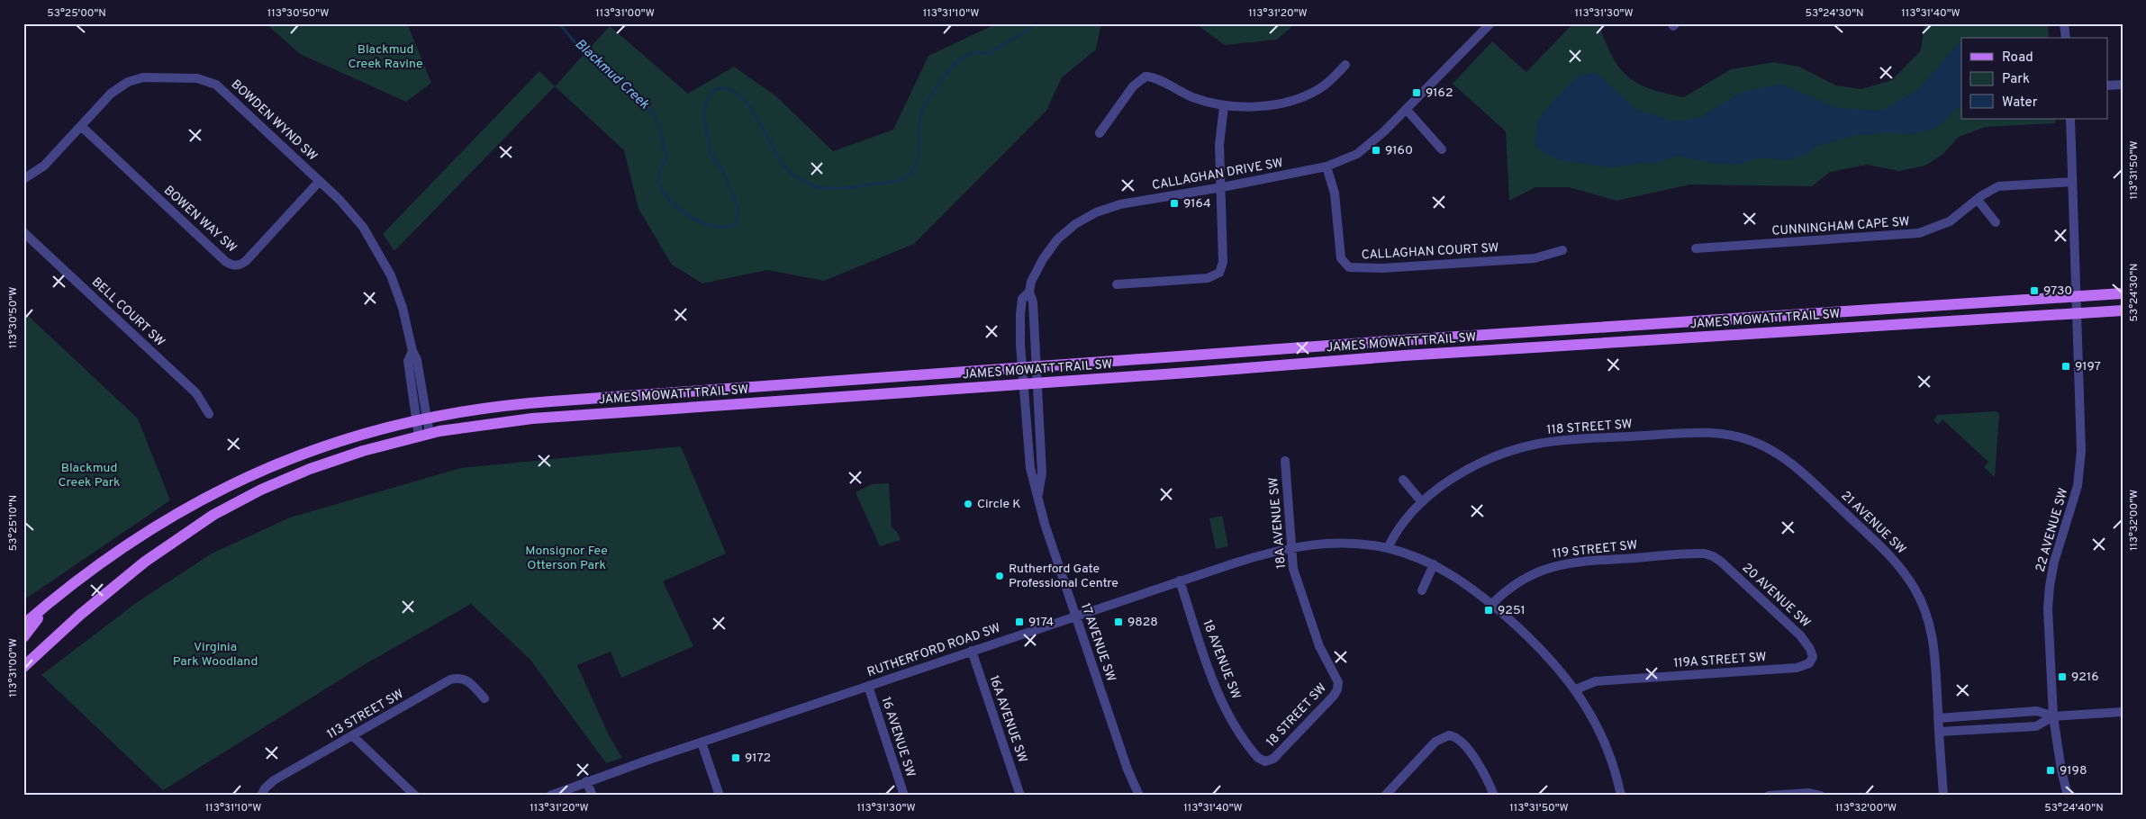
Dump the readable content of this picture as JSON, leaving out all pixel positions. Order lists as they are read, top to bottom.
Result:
{
  "streets": {
    "main road": ["JAMES MOWATT TRAIL SW"],
    "street": [
      "BOWDEN WYND SW",
      "CALLAGHAN DRIVE SW",
      "BOWEN WAY SW",
      "CUNNINGHAM CAPE SW",
      "CALLAGHAN COURT SW",
      "BELL COURT SW",
      "118 STREET SW",
      "18A AVENUE SW",
      "21 AVENUE SW",
      "22 AVENUE SW",
      "119 STREET SW",
      "20 AVENUE SW",
      "17 AVENUE SW",
      "RUTHERFORD ROAD SW",
      "18 AVENUE SW",
      "119A STREET SW",
      "113 STREET SW",
      "18 STREET SW",
      "16A AVENUE SW",
      "16 AVENUE SW"
    ]
  },
  "crossings": [
    ["BOWDEN WYND SW", "BOWEN WAY SW"],
    ["BOWDEN WYND SW", "JAMES MOWATT TRAIL SW"],
    ["CALLAGHAN DRIVE SW", "CALLAGHAN COURT SW"],
    ["CALLAGHAN DRIVE SW", "JAMES MOWATT TRAIL SW"],
    ["CALLAGHAN DRIVE SW", "17 AVENUE SW"],
    ["CUNNINGHAM CAPE SW", "22 AVENUE SW"],
    ["JAMES MOWATT TRAIL SW", "22 AVENUE SW"],
    ["JAMES MOWATT TRAIL SW", "17 AVENUE SW"],
    ["118 STREET SW", "21 AVENUE SW"],
    ["118 STREET SW", "RUTHERFORD ROAD SW"],
    ["18A AVENUE SW", "RUTHERFORD ROAD SW"],
    ["18A AVENUE SW", "18 STREET SW"],
    ["119 STREET SW", "20 AVENUE SW"],
    ["119 STREET SW", "RUTHERFORD ROAD SW"],
    ["20 AVENUE SW", "119A STREET SW"],
    ["17 AVENUE SW", "RUTHERFORD ROAD SW"],
    ["RUTHERFORD ROAD SW", "18 AVENUE SW"],
    ["RUTHERFORD ROAD SW", "119A STREET SW"],
    ["RUTHERFORD ROAD SW", "16A AVENUE SW"],
    ["RUTHERFORD ROAD SW", "16 AVENUE SW"],
    ["18 AVENUE SW", "18 STREET SW"]
  ],
  "water": ["Blackmud Creek"],
  "parks": [
    "Blackmud Creek Ravine",
    "Blackmud Creek Park",
    "Monsignor Fee Otterson Park",
    "Virginia Park Woodland"
  ],
  "places": {
    "transit": [
      "9162",
      "9160",
      "9164",
      "9730",
      "9197",
      "9251",
      "9174",
      "9828",
      "9216",
      "9172",
      "9198"
    ],
    "other": ["Circle K", "Rutherford Gate Professional Centre"]
  },
  "legend": ["Road", "Park", "Water"],
  "coordinates": [
    "53°25'00\"N",
    "113°30'50\"W",
    "113°31'00\"W",
    "113°31'10\"W",
    "113°31'20\"W",
    "113°31'30\"W",
    "53°24'30\"N",
    "113°31'40\"W",
    "113°31'50\"W",
    "113°32'00\"W",
    "53°25'10\"N",
    "53°24'40\"N"
  ]
}
